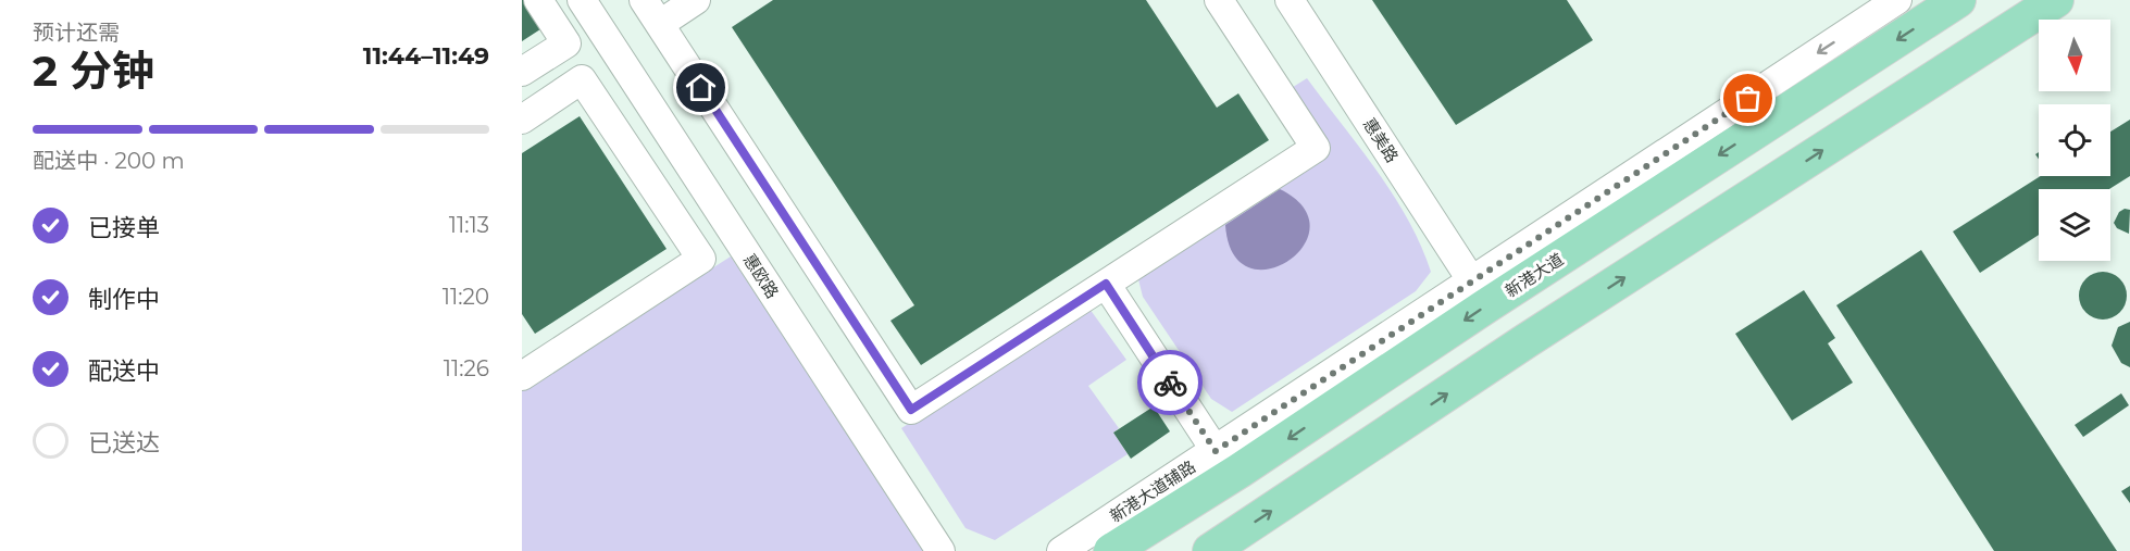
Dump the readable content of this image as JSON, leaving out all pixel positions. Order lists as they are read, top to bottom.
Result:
{
  "streets": {
    "main road": ["新港大道"],
    "street": ["惠美路", "惠欧路", "新港大道辅路"]
  },
  "crossings": [
    ["惠美路", "新港大道辅路"]
  ],
  "one_way": ["新港大道辅路"],
  "north": "bottom",
  "page": {
    "heading": ["2 分钟", "预计还需", "11:44–11:49"],
    "bar": "配送中 · 200 m",
    "list": [
      ["已接单", "11:13"],
      ["制作中", "11:20"],
      ["配送中", "11:26"],
      "已送达"
    ]
  }
}
